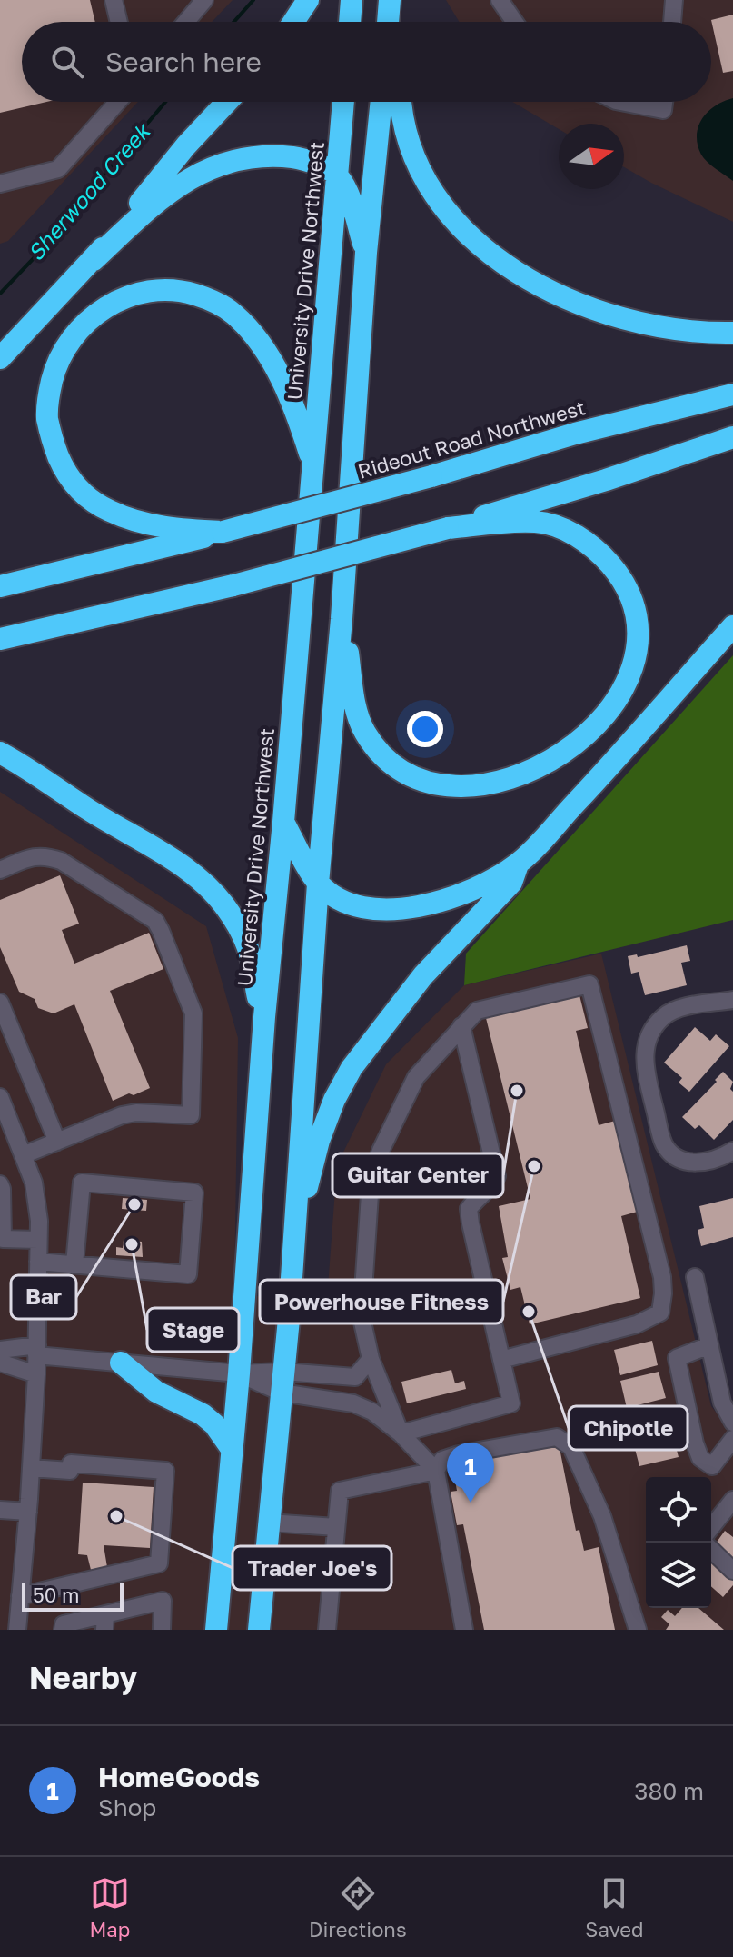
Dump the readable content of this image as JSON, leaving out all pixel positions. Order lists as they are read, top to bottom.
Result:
{
  "streets": {
    "highway": ["University Drive Northwest", "Rideout Road Northwest"]
  },
  "water": ["Sherwood Creek"],
  "places": [
    "Guitar Center",
    "Powerhouse Fitness",
    "Bar",
    "Stage",
    "Chipotle",
    "Trader Joe's"
  ],
  "scale_bar": "50 m",
  "north": "right",
  "page": {
    "search": "Search here",
    "pins": "1",
    "scale": "50 m",
    "heading": "Nearby",
    "list": [
      {
        "mark": "1",
        "name": "HomeGoods",
        "note": "Shop",
        "value": "380 m"
      }
    ],
    "nav": ["Map", "Directions", "Saved"]
  }
}
